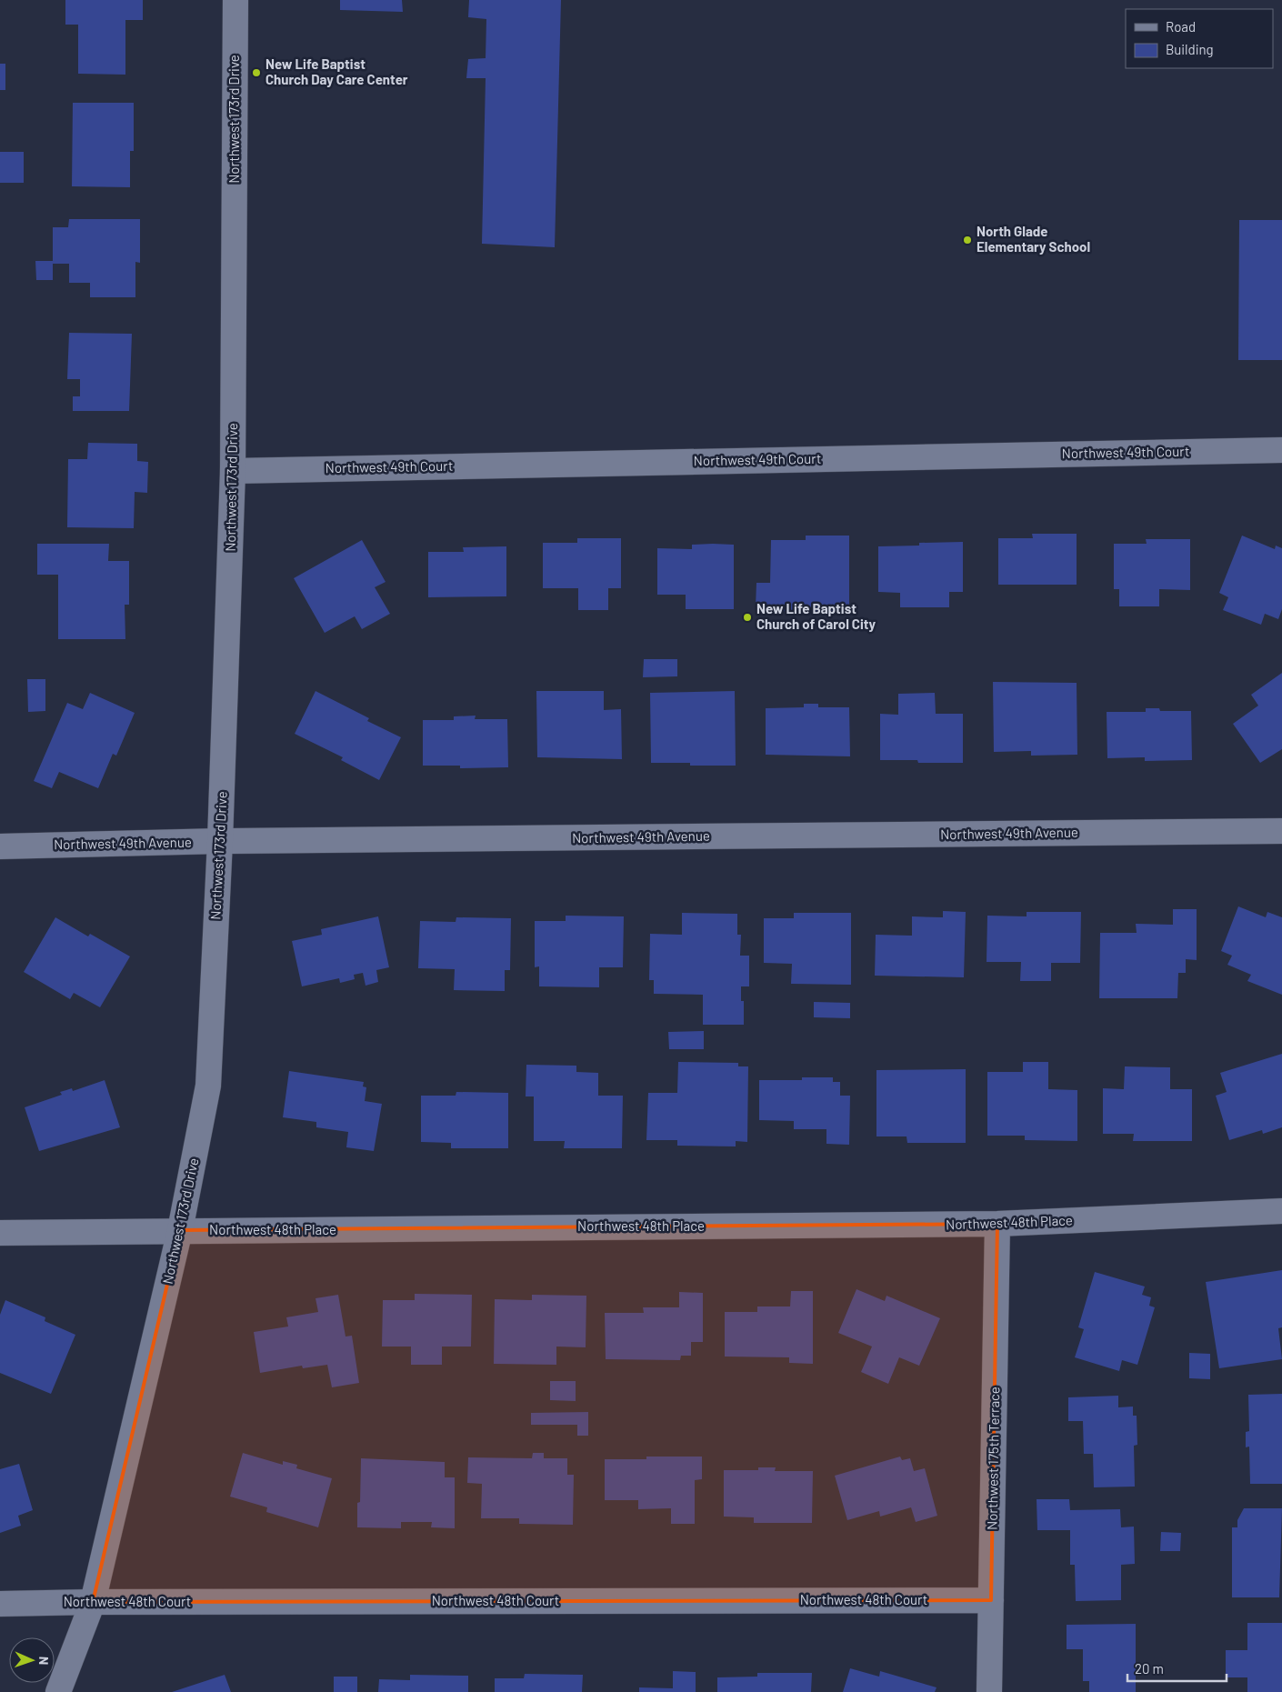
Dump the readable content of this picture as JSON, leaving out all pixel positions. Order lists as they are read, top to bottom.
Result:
{
  "streets": {
    "street": [
      "Northwest 173rd Drive",
      "Northwest 49th Court",
      "Northwest 49th Avenue",
      "Northwest 48th Place",
      "Northwest 175th Terrace",
      "Northwest 48th Court"
    ]
  },
  "crossings": [
    ["Northwest 173rd Drive", "Northwest 49th Court"],
    ["Northwest 173rd Drive", "Northwest 49th Avenue"],
    ["Northwest 173rd Drive", "Northwest 48th Place"],
    ["Northwest 173rd Drive", "Northwest 48th Court"],
    ["Northwest 48th Place", "Northwest 175th Terrace"],
    ["Northwest 175th Terrace", "Northwest 48th Court"]
  ],
  "places": ["New Life Baptist Church Day Care Center", "North Glade Elementary School", "New Life Baptist Church of Carol City"],
  "legend": ["Road", "Building"],
  "scale_bar": "20 m",
  "north": "right"
}
